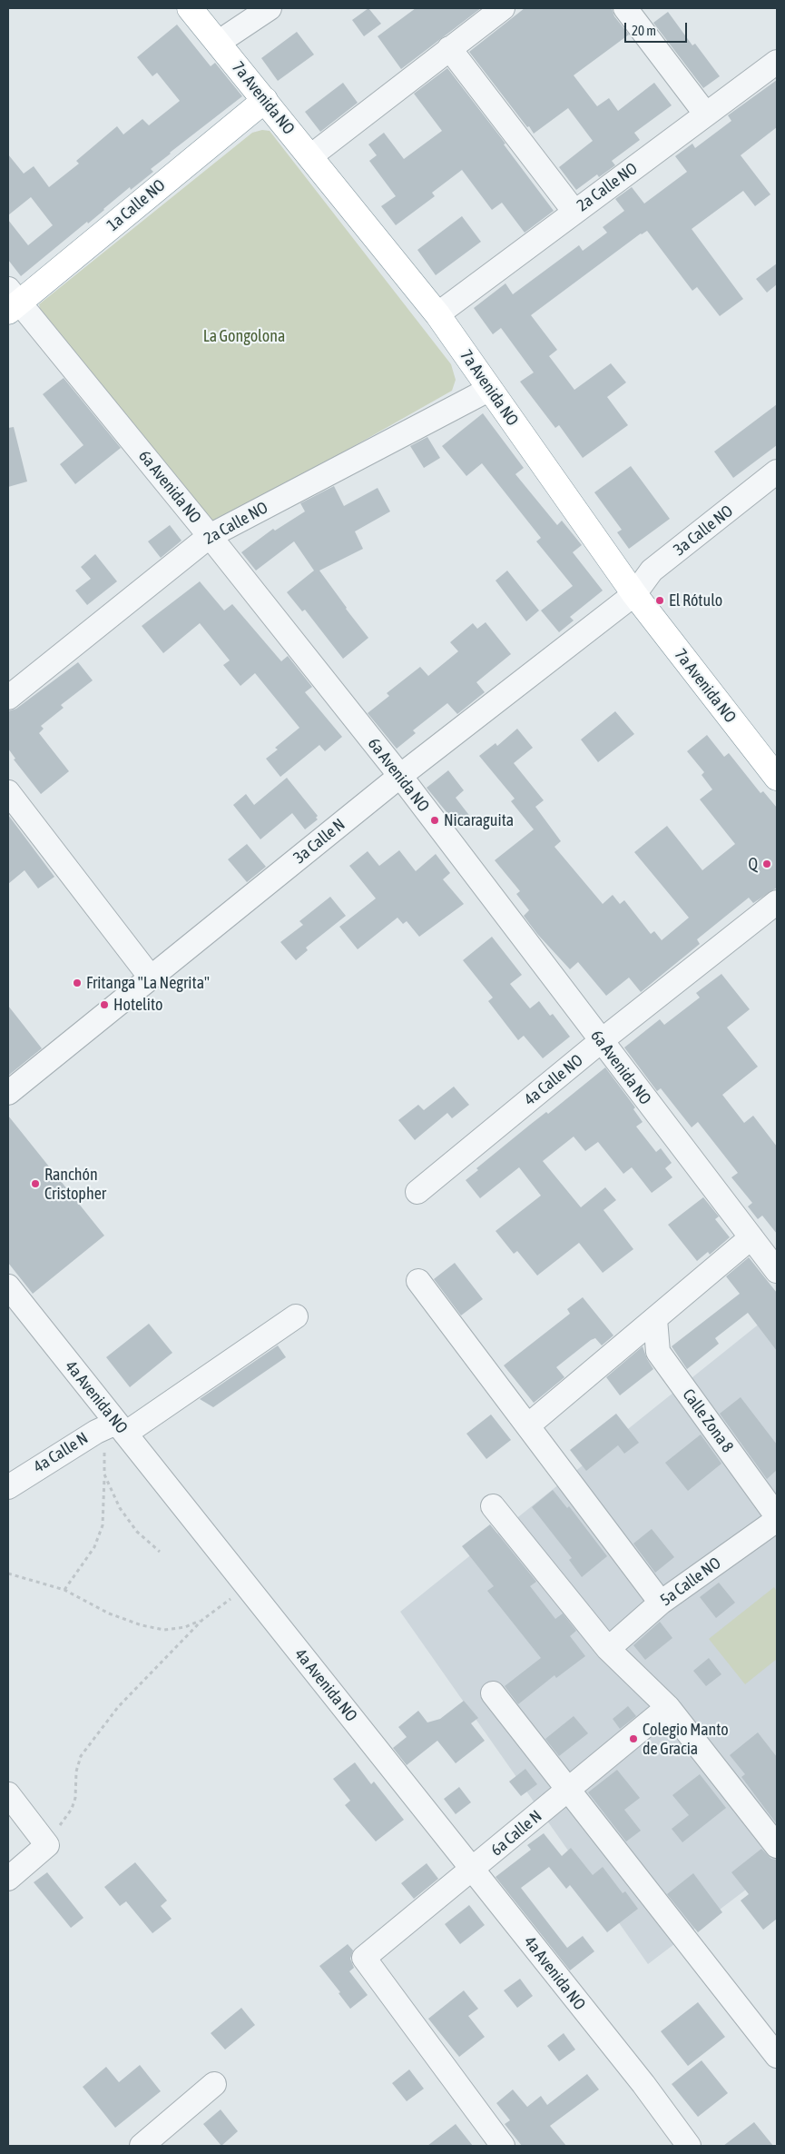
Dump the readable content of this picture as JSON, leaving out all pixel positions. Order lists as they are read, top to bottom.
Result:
{
  "streets": {
    "highway": ["7a Avenida NO", "1a Calle NO"],
    "street": [
      "2a Calle NO",
      "6a Avenida NO",
      "3a Calle NO",
      "3a Calle N",
      "4a Calle NO",
      "4a Avenida NO",
      "Calle Zona 8",
      "4a Calle N",
      "5a Calle NO",
      "6a Calle N"
    ]
  },
  "crossings": [
    ["7a Avenida NO", "2a Calle NO"],
    ["7a Avenida NO", "1a Calle NO"],
    ["7a Avenida NO", "3a Calle NO"],
    ["7a Avenida NO", "3a Calle N"],
    ["2a Calle NO", "6a Avenida NO"],
    ["1a Calle NO", "6a Avenida NO"],
    ["6a Avenida NO", "3a Calle N"],
    ["6a Avenida NO", "4a Calle NO"],
    ["3a Calle NO", "3a Calle N"],
    ["4a Avenida NO", "4a Calle N"],
    ["4a Avenida NO", "6a Calle N"],
    ["Calle Zona 8", "5a Calle NO"]
  ],
  "parks": ["La Gongolona"],
  "places": [
    "El Rótulo",
    "Nicaraguita",
    "Q",
    "Fritanga \"La Negrita\"",
    "Hotelito",
    "Ranchón Cristopher",
    "Colegio Manto de Gracia"
  ],
  "scale_bar": "20 m"
}
